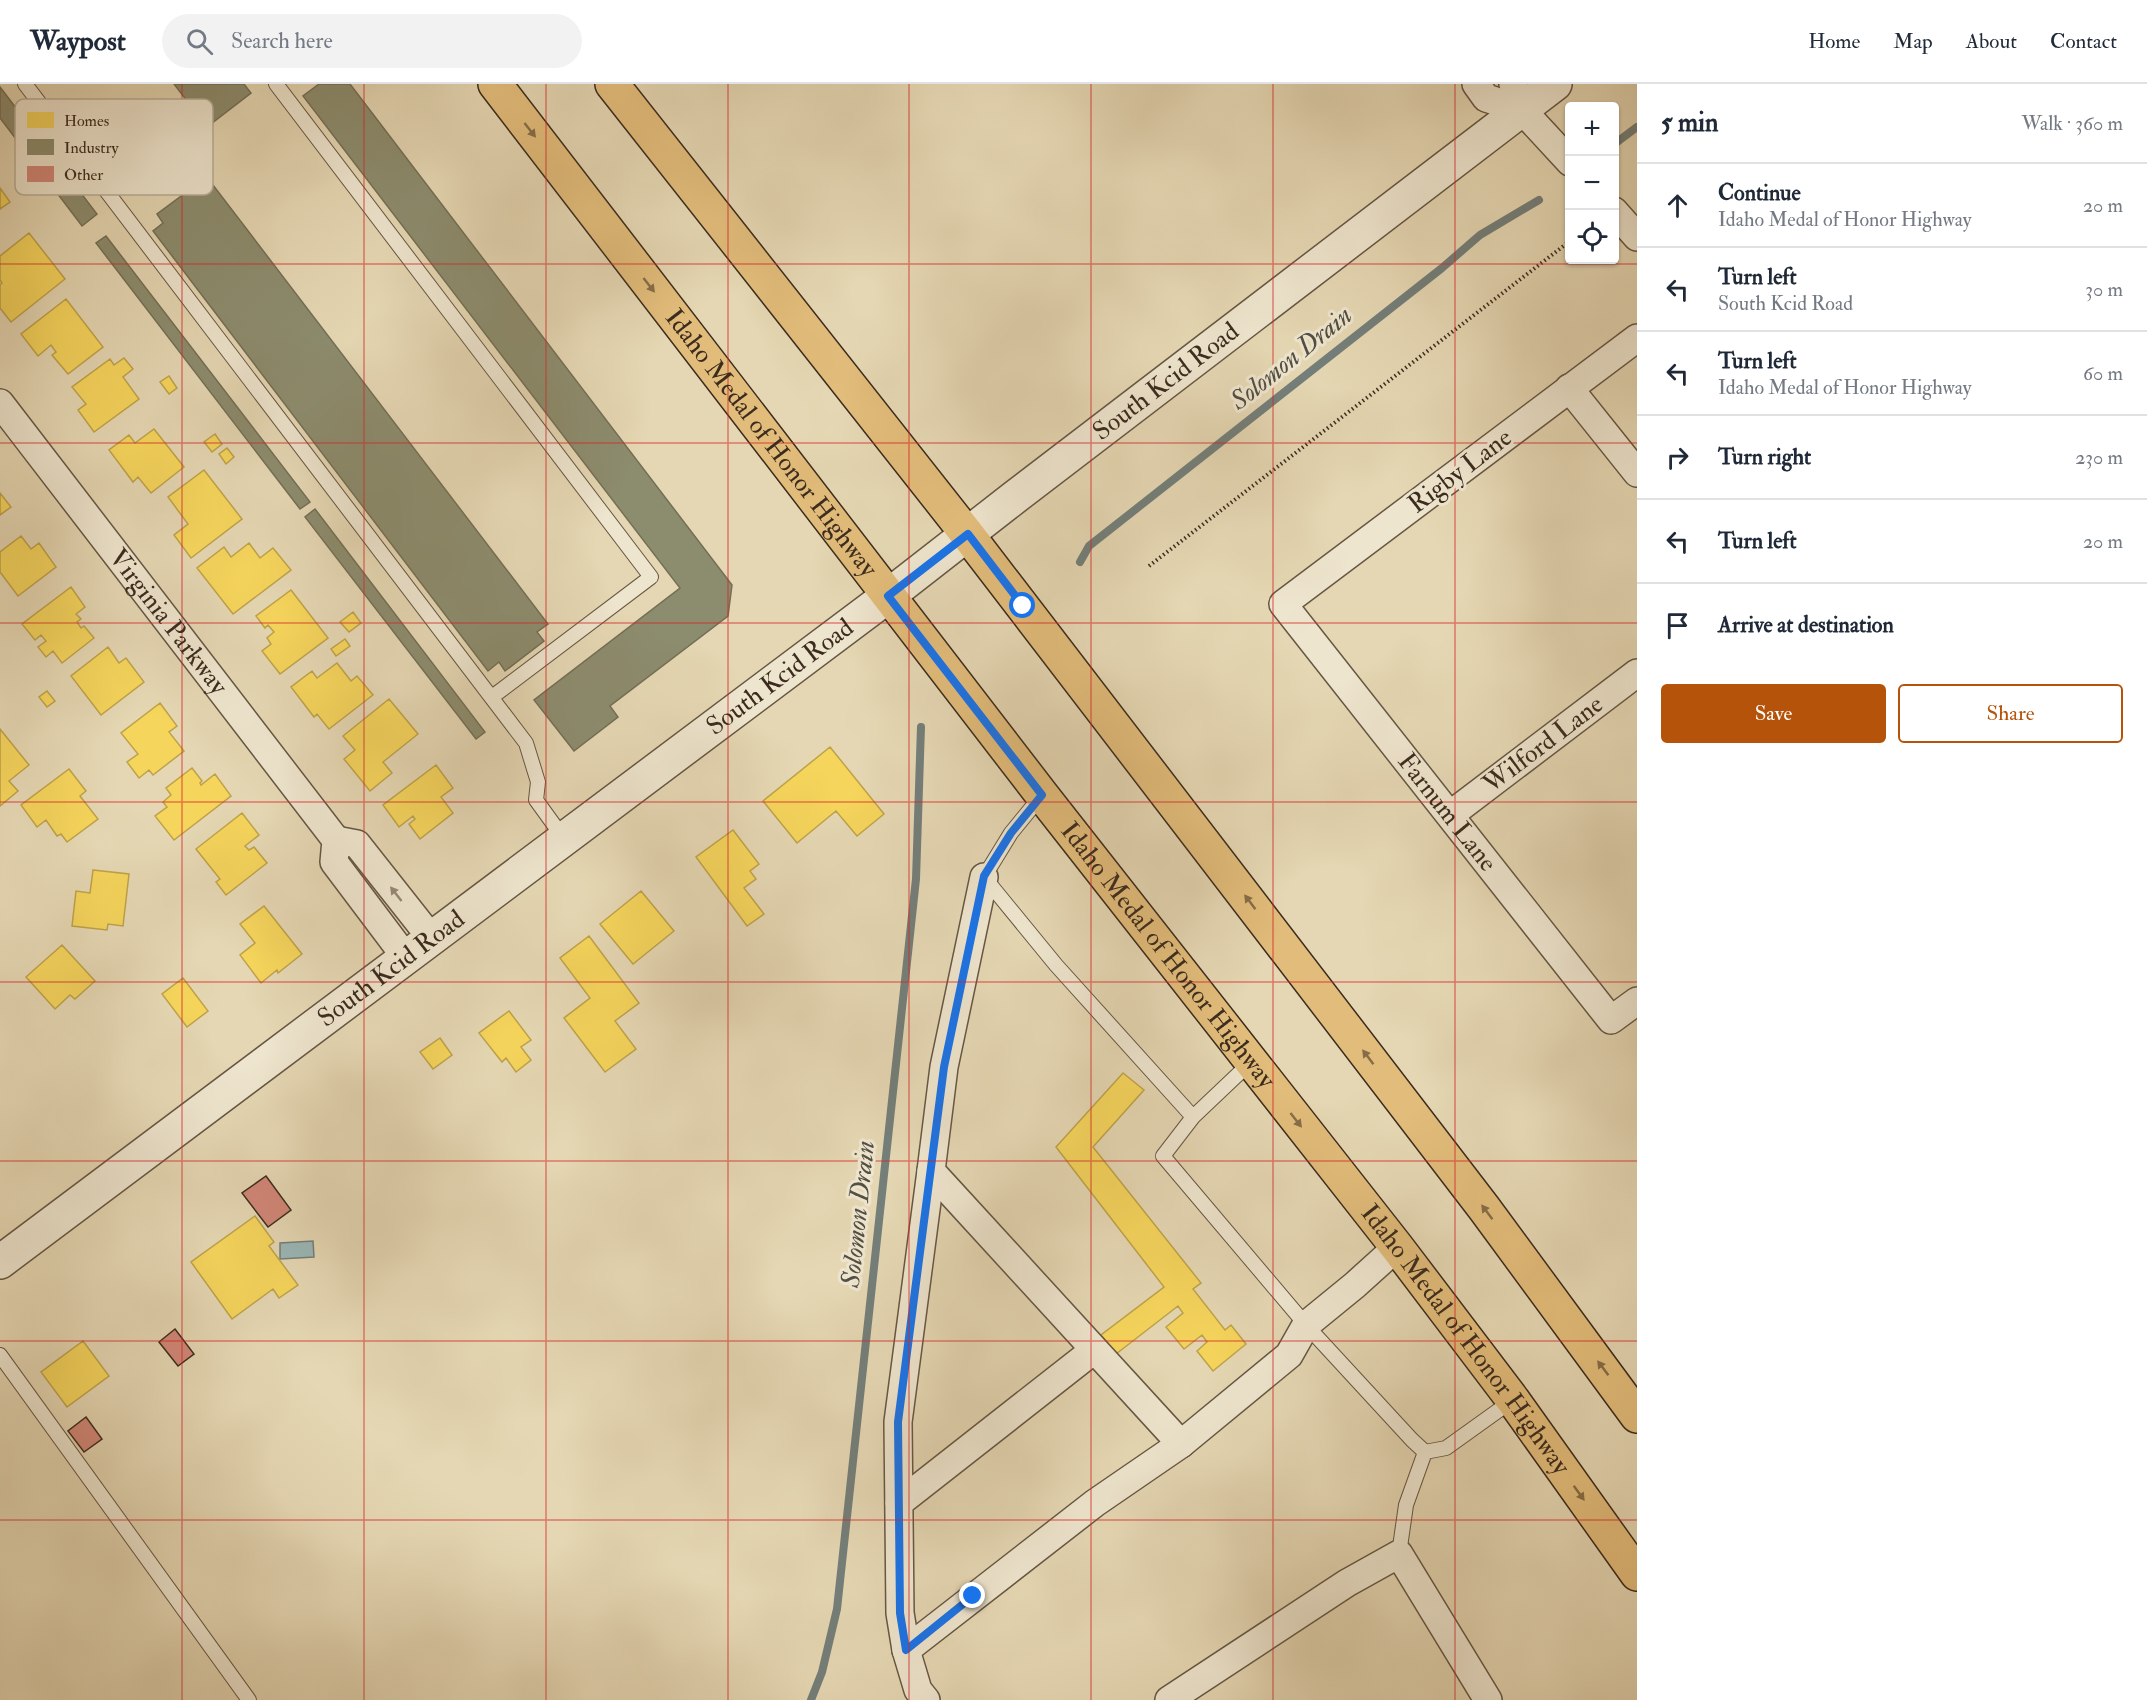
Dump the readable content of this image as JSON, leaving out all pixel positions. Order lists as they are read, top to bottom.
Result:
{
  "streets": {
    "main road": ["Idaho Medal of Honor Highway"],
    "street": [
      "South Kcid Road",
      "Rigby Lane",
      "Virginia Parkway",
      "Wilford Lane",
      "Farnum Lane"
    ]
  },
  "crossings": [
    ["South Kcid Road", "Idaho Medal of Honor Highway"],
    ["South Kcid Road", "Virginia Parkway"],
    ["Rigby Lane", "Farnum Lane"],
    ["Wilford Lane", "Farnum Lane"]
  ],
  "water": ["Solomon Drain"],
  "legend": ["Homes", "Industry", "Other"],
  "page": {
    "header": "Waypost",
    "search": "Search here",
    "nav": [
      "Home",
      "Map",
      "About",
      "Contact"
    ],
    "heading": ["5 min", "Walk · 360 m"],
    "map_buttons": ["+", "−"],
    "list": [
      ["Continue", "Idaho Medal of Honor Highway", "20 m"],
      ["Turn left", "South Kcid Road", "30 m"],
      ["Turn left", "Idaho Medal of Honor Highway", "60 m"],
      ["Turn right", "230 m"],
      ["Turn left", "20 m"],
      "Arrive at destination"
    ],
    "buttons": ["Save", "Share"]
  }
}
